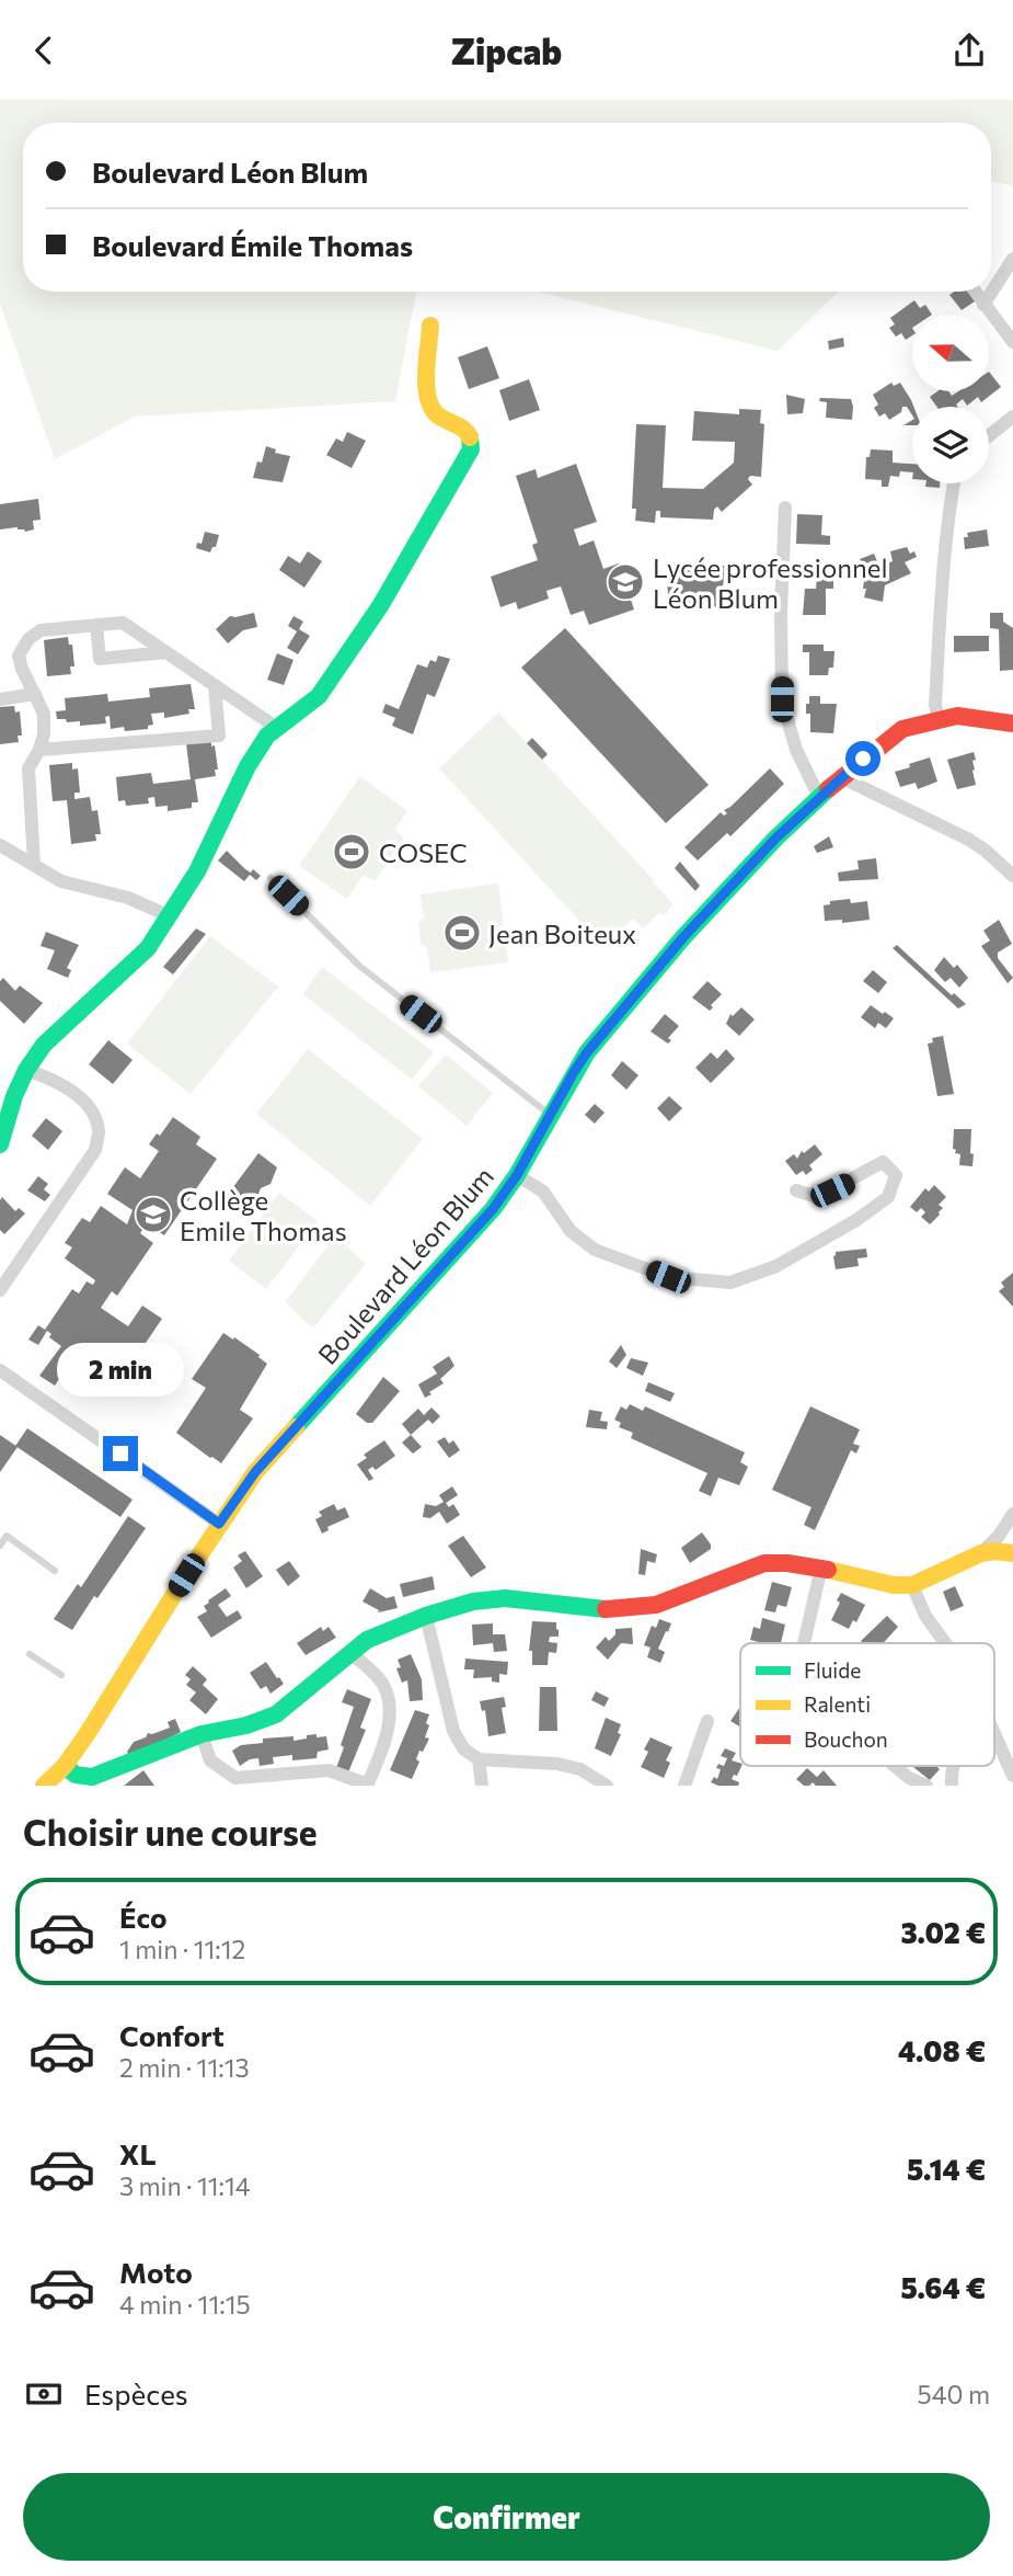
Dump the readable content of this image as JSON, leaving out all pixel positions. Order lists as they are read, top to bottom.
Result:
{
  "streets": {
    "street": ["Boulevard Léon Blum"]
  },
  "places": {
    "school or university": ["Lycée professionnel Léon Blum", "Collège Emile Thomas"],
    "sports": ["COSEC", "Jean Boiteux"]
  },
  "legend": ["Fluide", "Ralenti", "Bouchon"],
  "north": "left",
  "page": {
    "header": "Zipcab",
    "banner": ["Boulevard Léon Blum", "Boulevard Émile Thomas"],
    "bubble": "2 min",
    "heading": "Choisir une course",
    "list": [
      {
        "name": "Éco",
        "note": "1 min · 11:12",
        "value": "3.02 €"
      },
      {
        "name": "Confort",
        "note": "2 min · 11:13",
        "value": "4.08 €"
      },
      {
        "name": "XL",
        "note": "3 min · 11:14",
        "value": "5.14 €"
      },
      {
        "name": "Moto",
        "note": "4 min · 11:15",
        "value": "5.64 €"
      }
    ],
    "pay": ["Espèces", "540 m"],
    "buttons": "Confirmer"
  }
}
